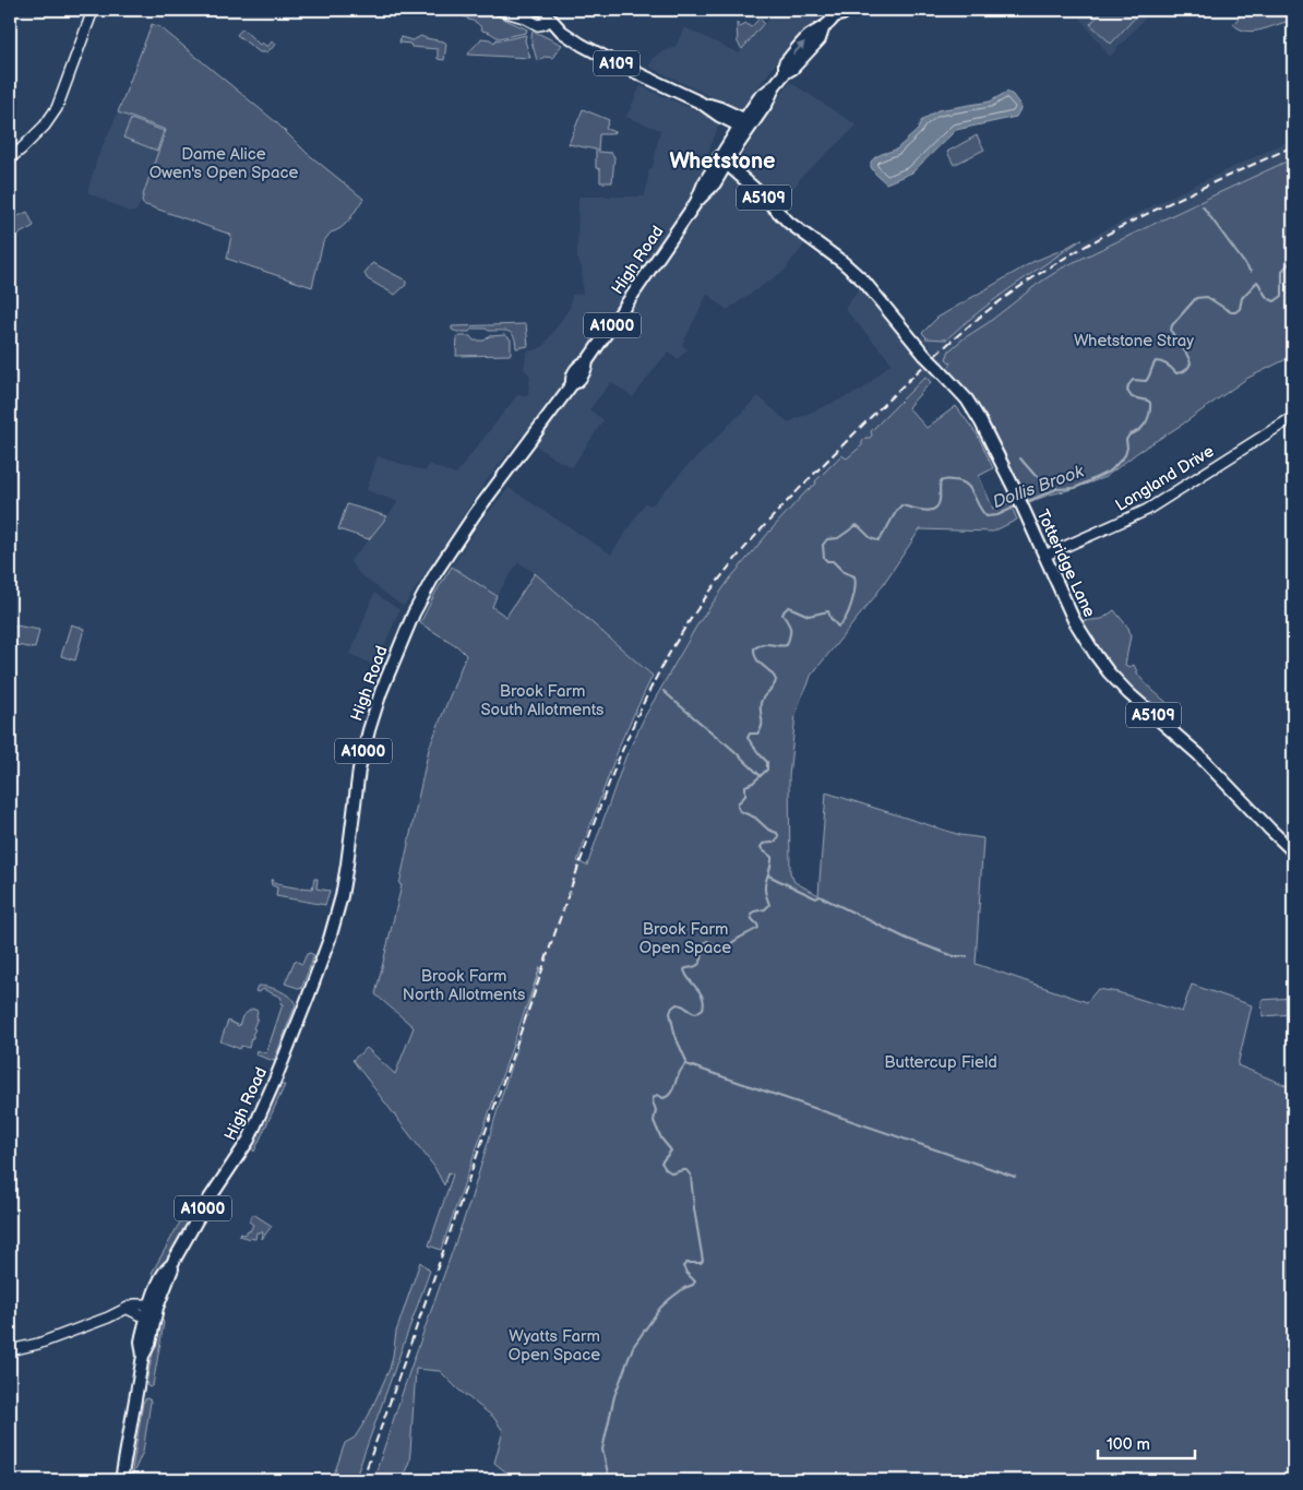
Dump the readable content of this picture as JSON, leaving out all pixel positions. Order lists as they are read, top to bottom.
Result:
{
  "streets": {
    "main road": [
      "A109",
      "A5109",
      "High Road",
      "A1000",
      "Totteridge Lane"
    ],
    "street": ["Longland Drive"]
  },
  "crossings": [
    ["A109", "High Road"],
    ["High Road", "A1000"],
    ["High Road", "Totteridge Lane"],
    ["Longland Drive", "Totteridge Lane"]
  ],
  "districts": ["Whetstone"],
  "water": ["Dollis Brook"],
  "parks": [
    "Dame Alice Owen's Open Space",
    "Whetstone Stray",
    "Brook Farm South Allotments",
    "Brook Farm Open Space",
    "Brook Farm North Allotments",
    "Buttercup Field",
    "Wyatts Farm Open Space"
  ],
  "scale_bar": "100 m"
}
